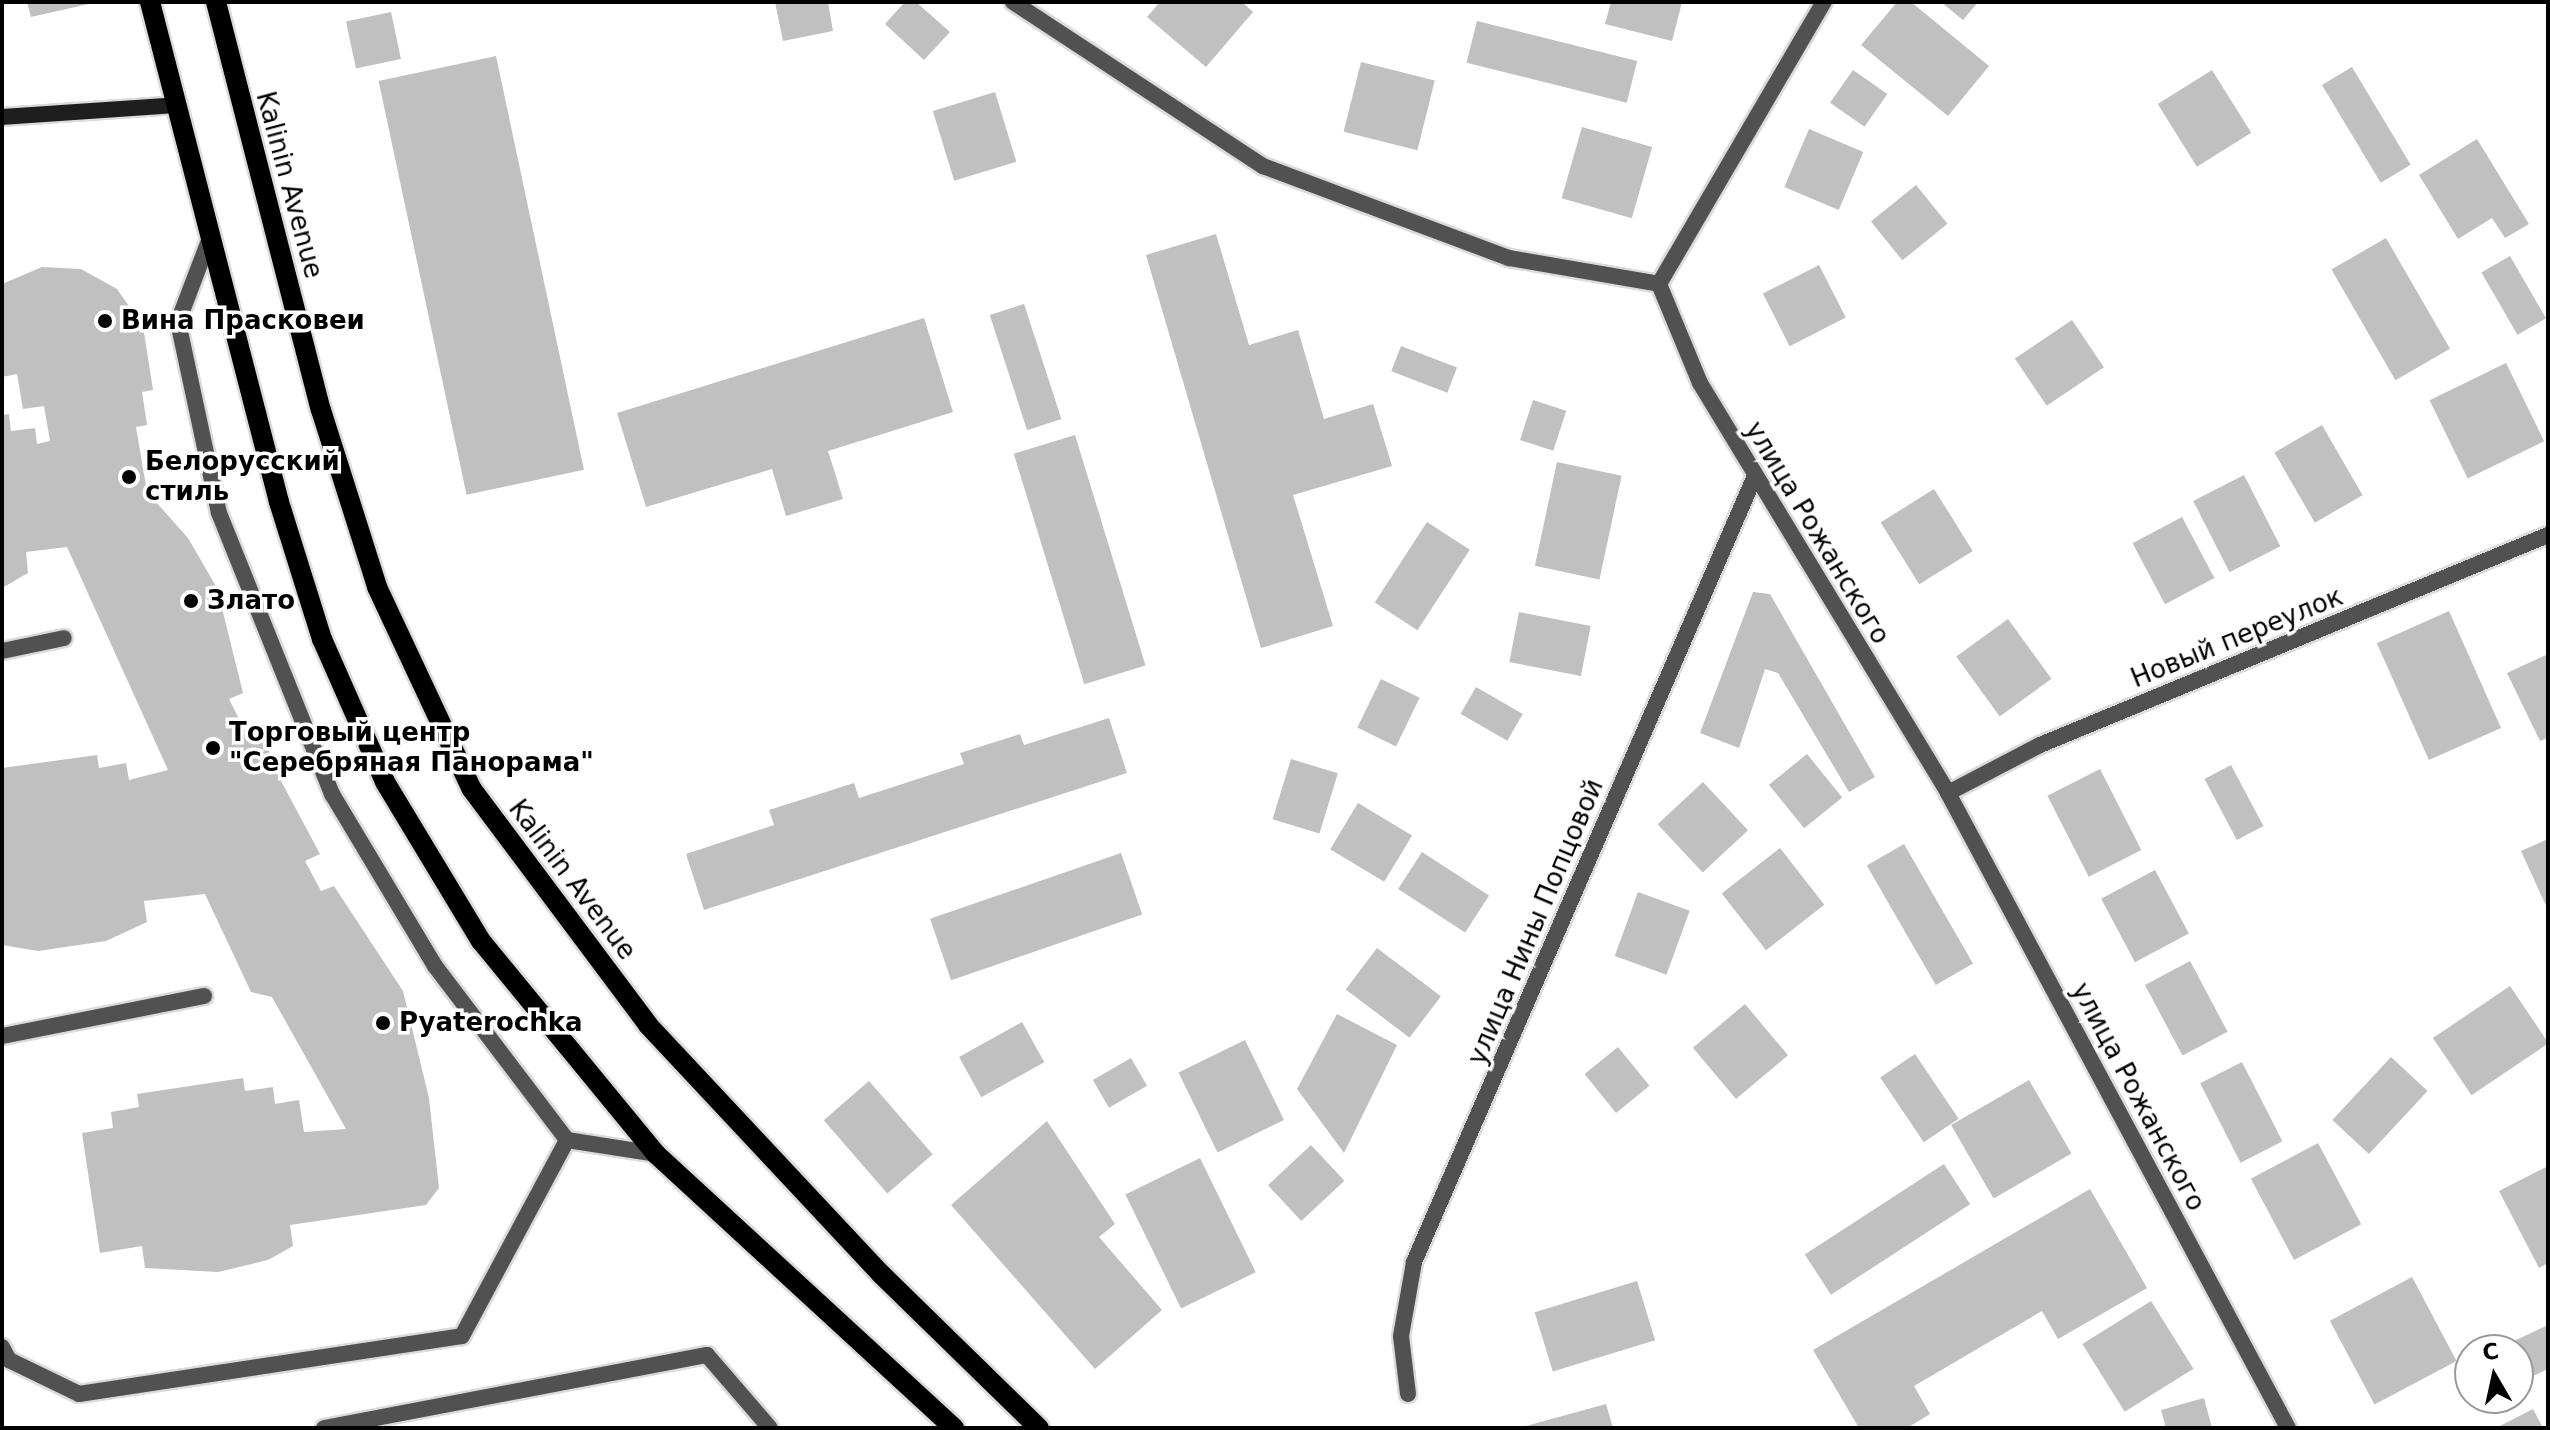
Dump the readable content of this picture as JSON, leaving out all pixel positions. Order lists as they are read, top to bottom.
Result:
{
  "streets": {
    "main road": ["Kalinin Avenue"],
    "street": ["улица Рожанского", "Новый переулок", "улица Нины Попцовой"]
  },
  "crossings": [
    ["улица Рожанского", "Новый переулок"],
    ["улица Рожанского", "улица Нины Попцовой"]
  ],
  "places": [
    "Вина Прасковеи",
    "Белорусский стиль",
    "Злато",
    "Торговый центр \"Серебряная Панорама\"",
    "Pyaterochka"
  ],
  "north": "top"
}
